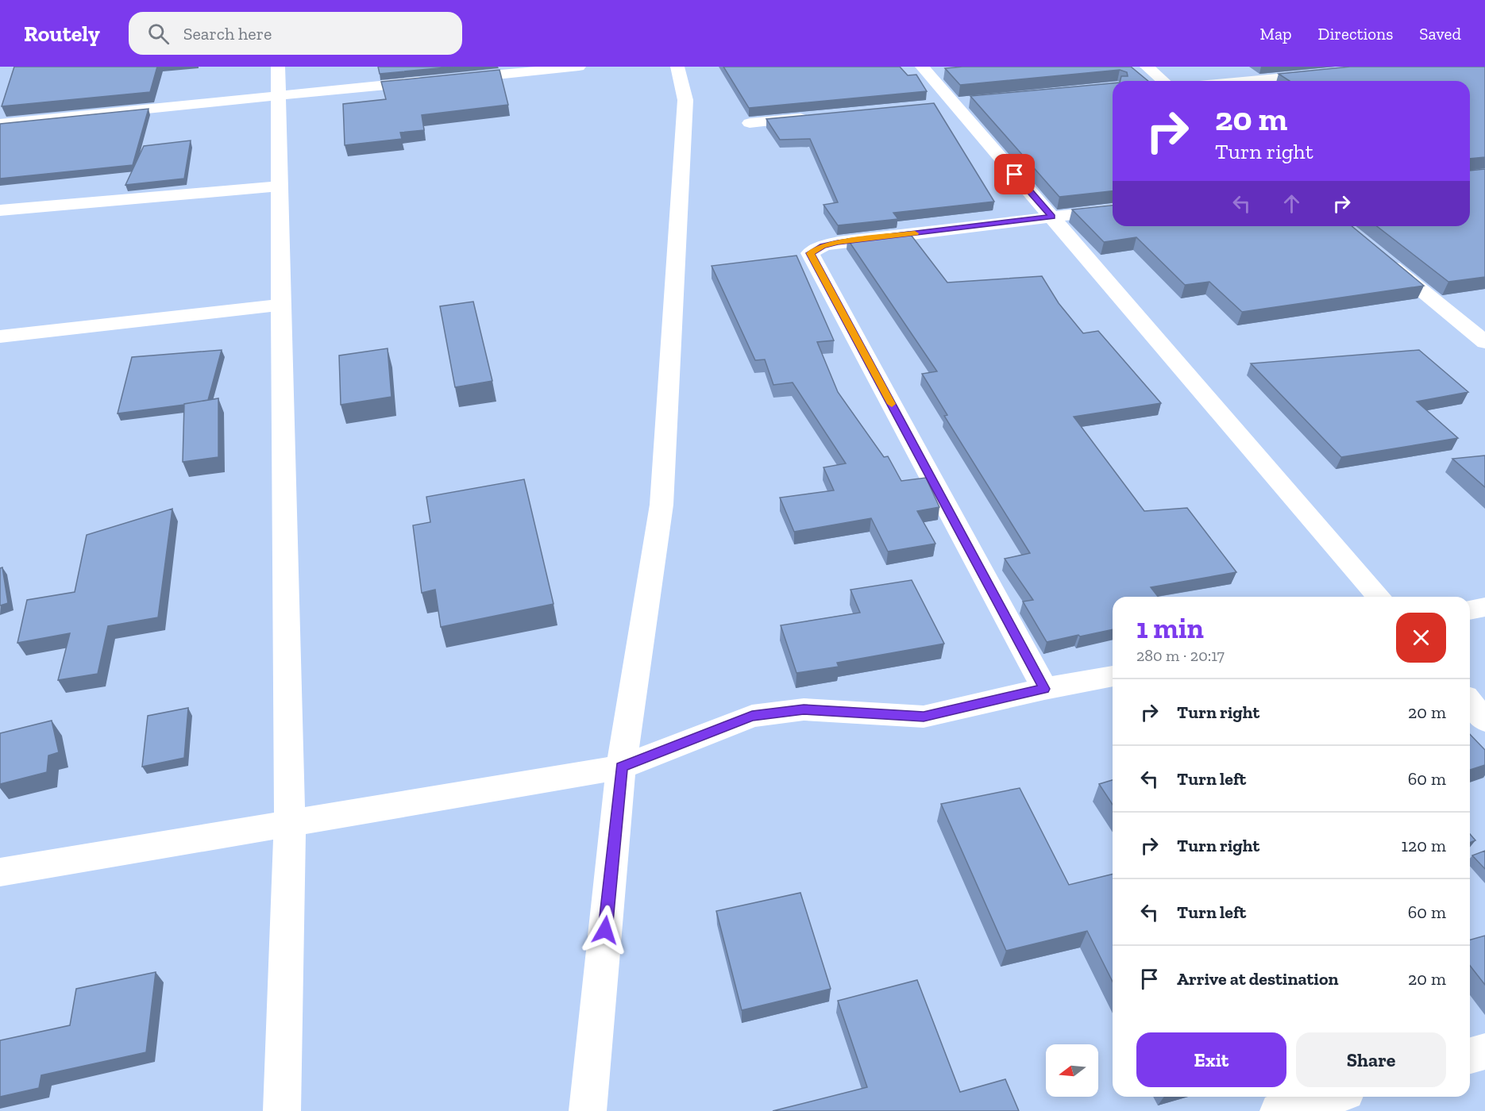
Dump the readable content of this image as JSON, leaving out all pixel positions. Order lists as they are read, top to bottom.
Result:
{
  "north": "left",
  "page": {
    "header": "Routely",
    "search": "Search here",
    "nav": ["Map", "Directions", "Saved"],
    "turn": ["20 m", "Turn right"],
    "heading": ["1 min", "280 m · 20:17"],
    "list": [
      {
        "name": "Turn right",
        "value": "20 m"
      },
      {
        "name": "Turn left",
        "value": "60 m"
      },
      {
        "name": "Turn right",
        "value": "120 m"
      },
      {
        "name": "Turn left",
        "value": "60 m"
      },
      {
        "name": "Arrive at destination",
        "value": "20 m"
      }
    ],
    "buttons": ["Exit", "Share"]
  }
}
